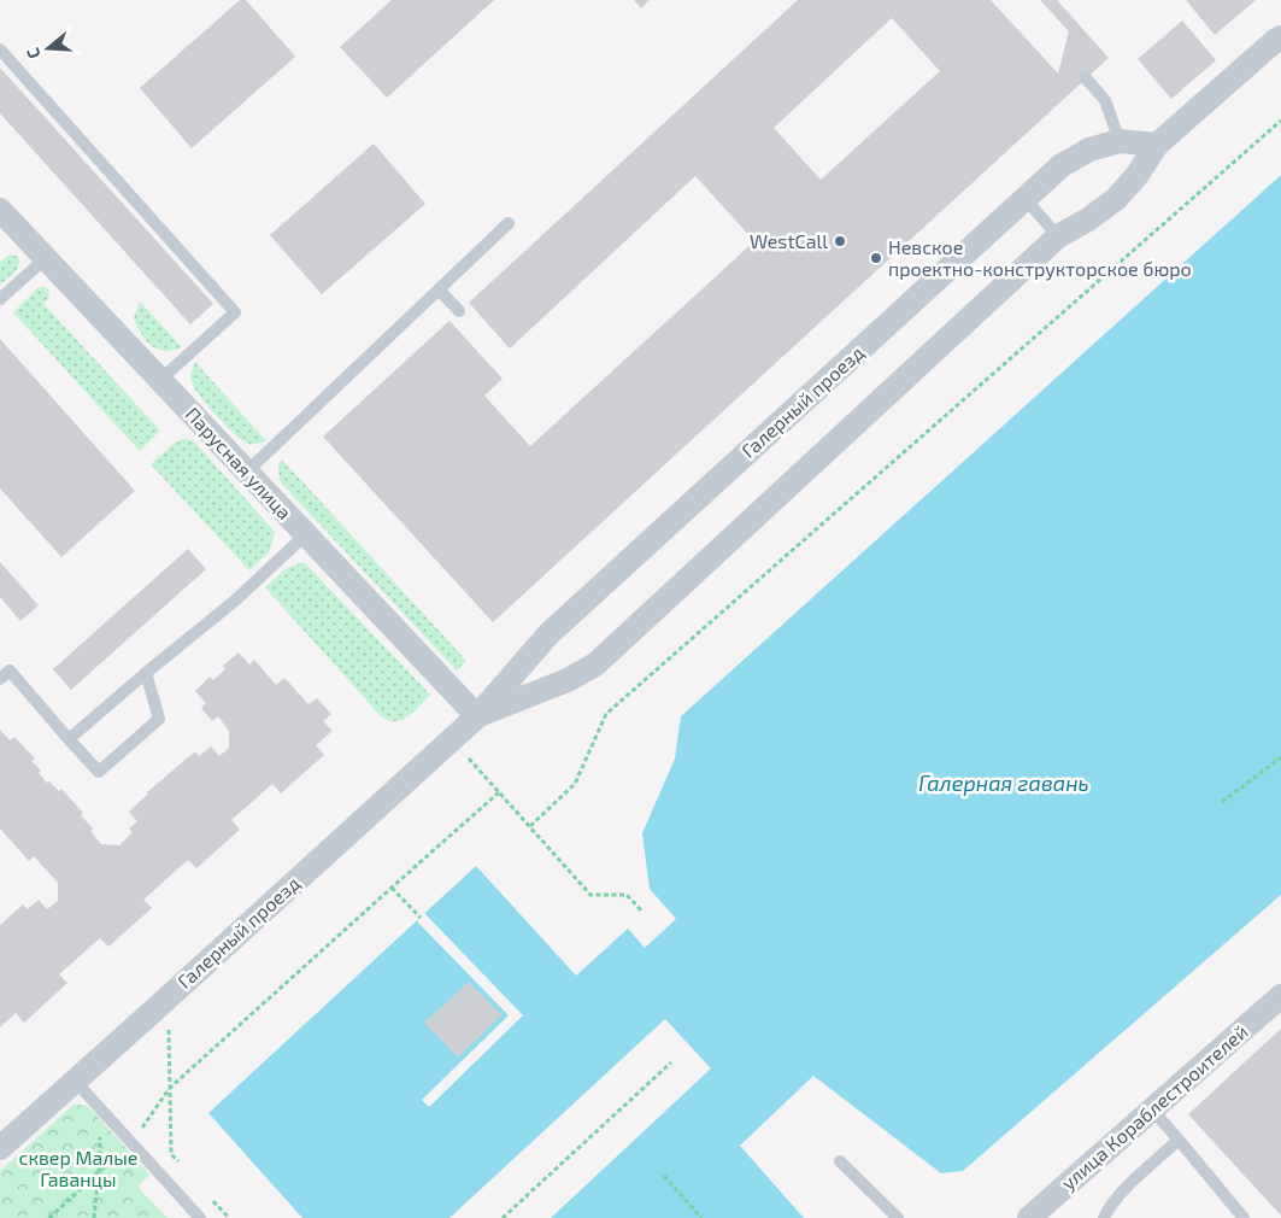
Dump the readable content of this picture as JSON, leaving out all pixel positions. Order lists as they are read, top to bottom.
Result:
{
  "streets": {
    "street": ["Галерный проезд", "Парусная улица", "улица Кораблестроителей"]
  },
  "crossings": [
    ["Галерный проезд", "Парусная улица"]
  ],
  "water": ["Галерная гавань"],
  "parks": ["сквер Малые Гаванцы"],
  "places": ["WestCall", "Невское проектно-конструкторское бюро"],
  "north": "left"
}
